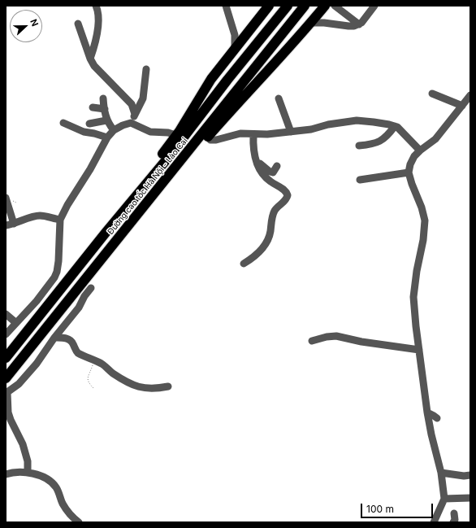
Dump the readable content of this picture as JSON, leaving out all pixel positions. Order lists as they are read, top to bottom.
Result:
{
  "streets": {
    "highway": ["Đường cao tốc Hà Nội - Lào Cai"]
  },
  "scale_bar": "100 m",
  "north": "right"
}
